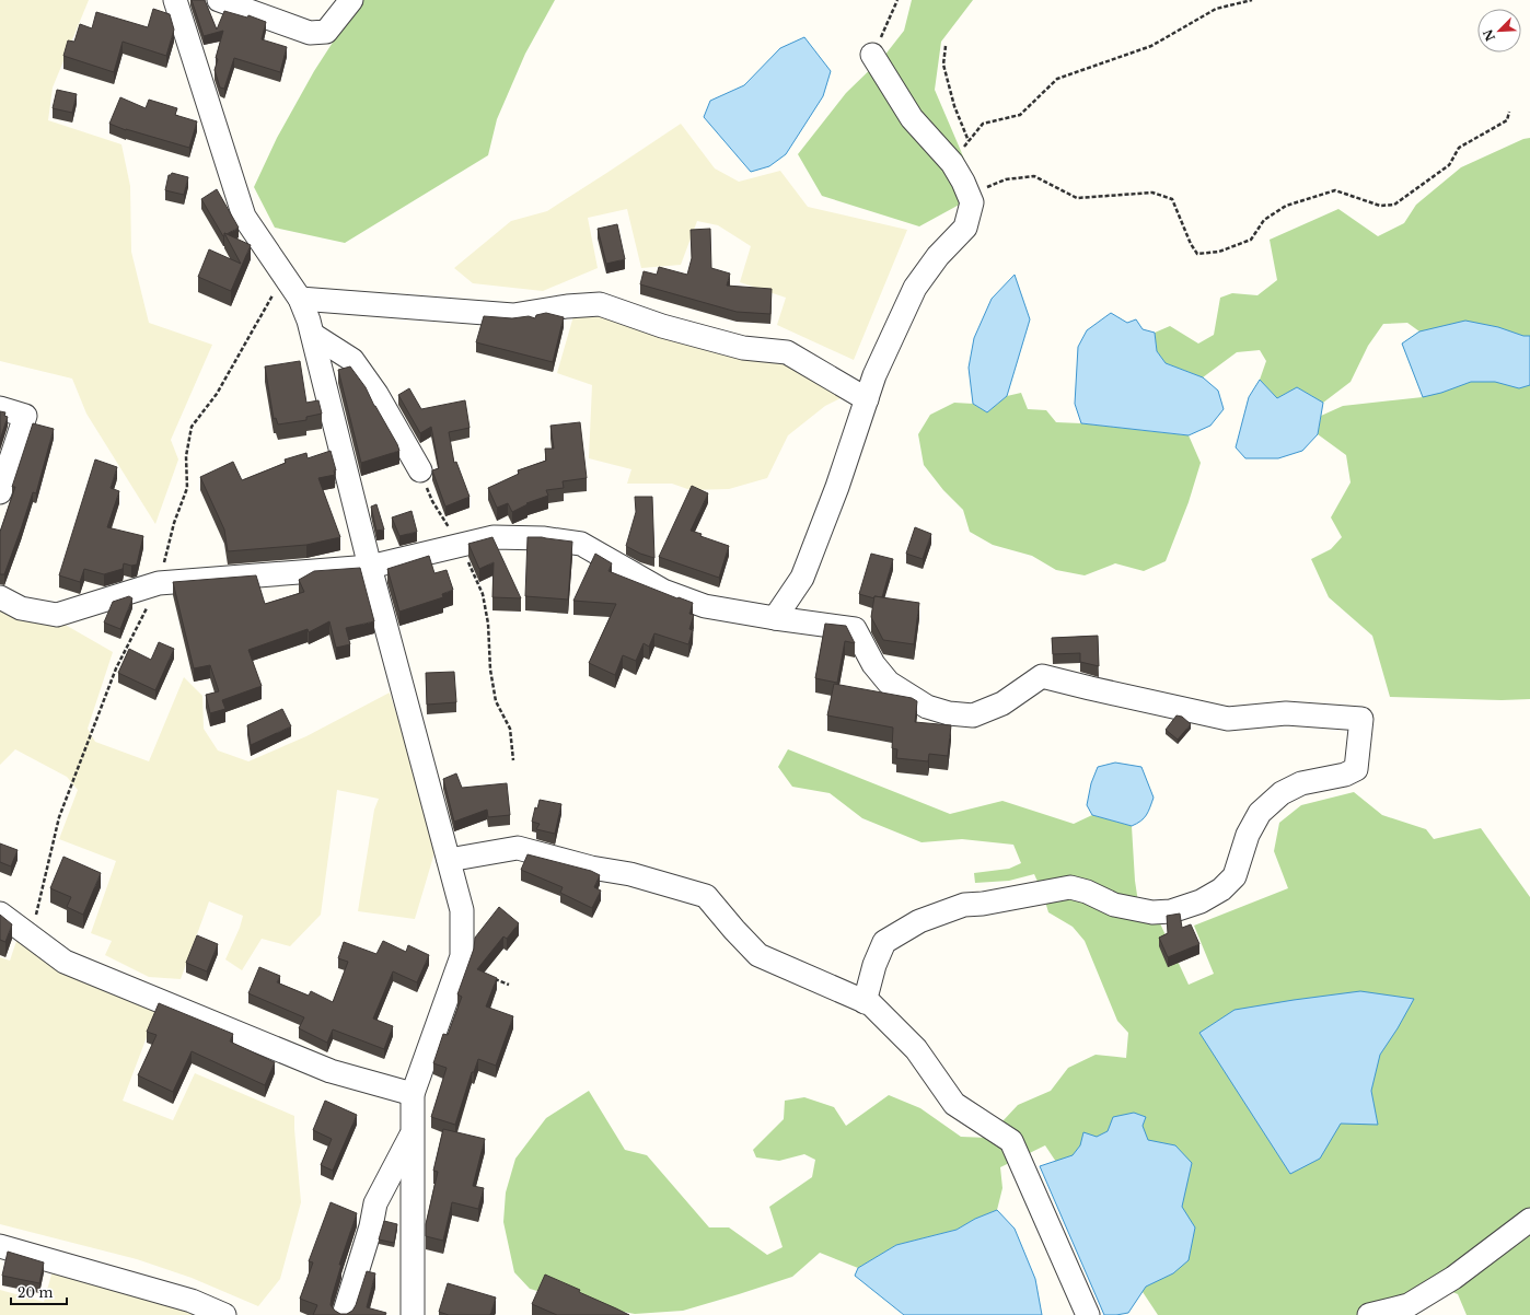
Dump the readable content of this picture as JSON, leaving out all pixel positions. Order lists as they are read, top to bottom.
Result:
{
  "scale_bar": "20 m",
  "north": "bottom left"
}
